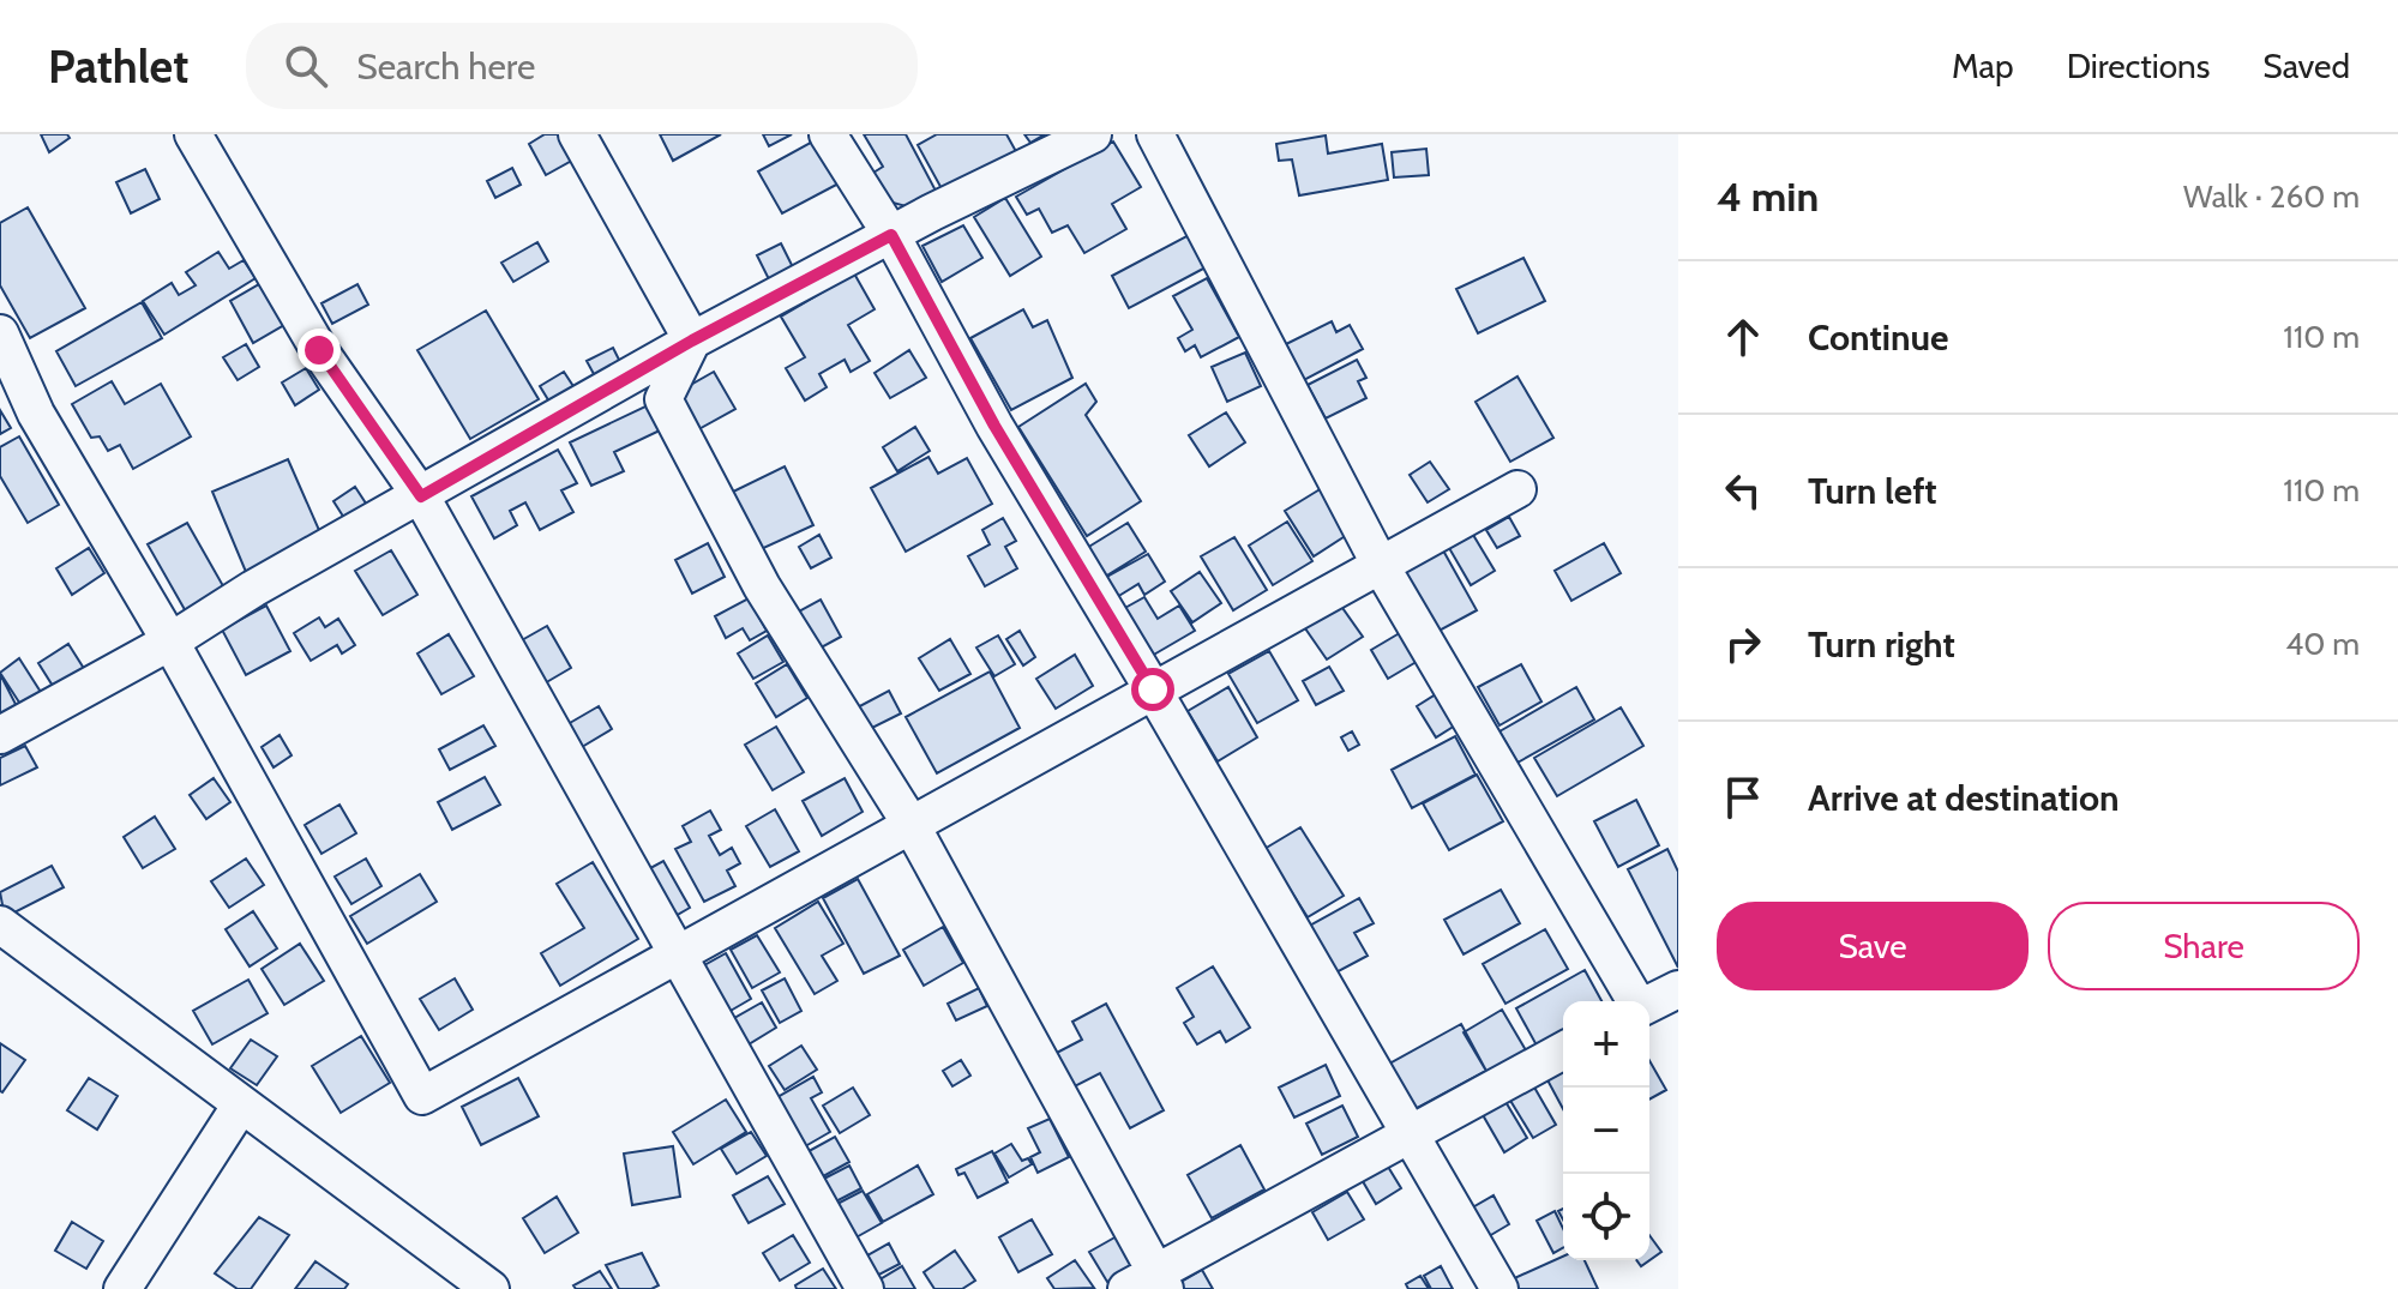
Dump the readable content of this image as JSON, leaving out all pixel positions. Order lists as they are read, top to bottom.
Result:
{
  "page": {
    "header": "Pathlet",
    "search": "Search here",
    "nav": ["Map", "Directions", "Saved"],
    "heading": ["4 min", "Walk · 260 m"],
    "list": [
      ["Continue", "110 m"],
      ["Turn left", "110 m"],
      ["Turn right", "40 m"],
      "Arrive at destination"
    ],
    "buttons": ["Save", "Share"],
    "map_buttons": ["+", "−"]
  }
}
